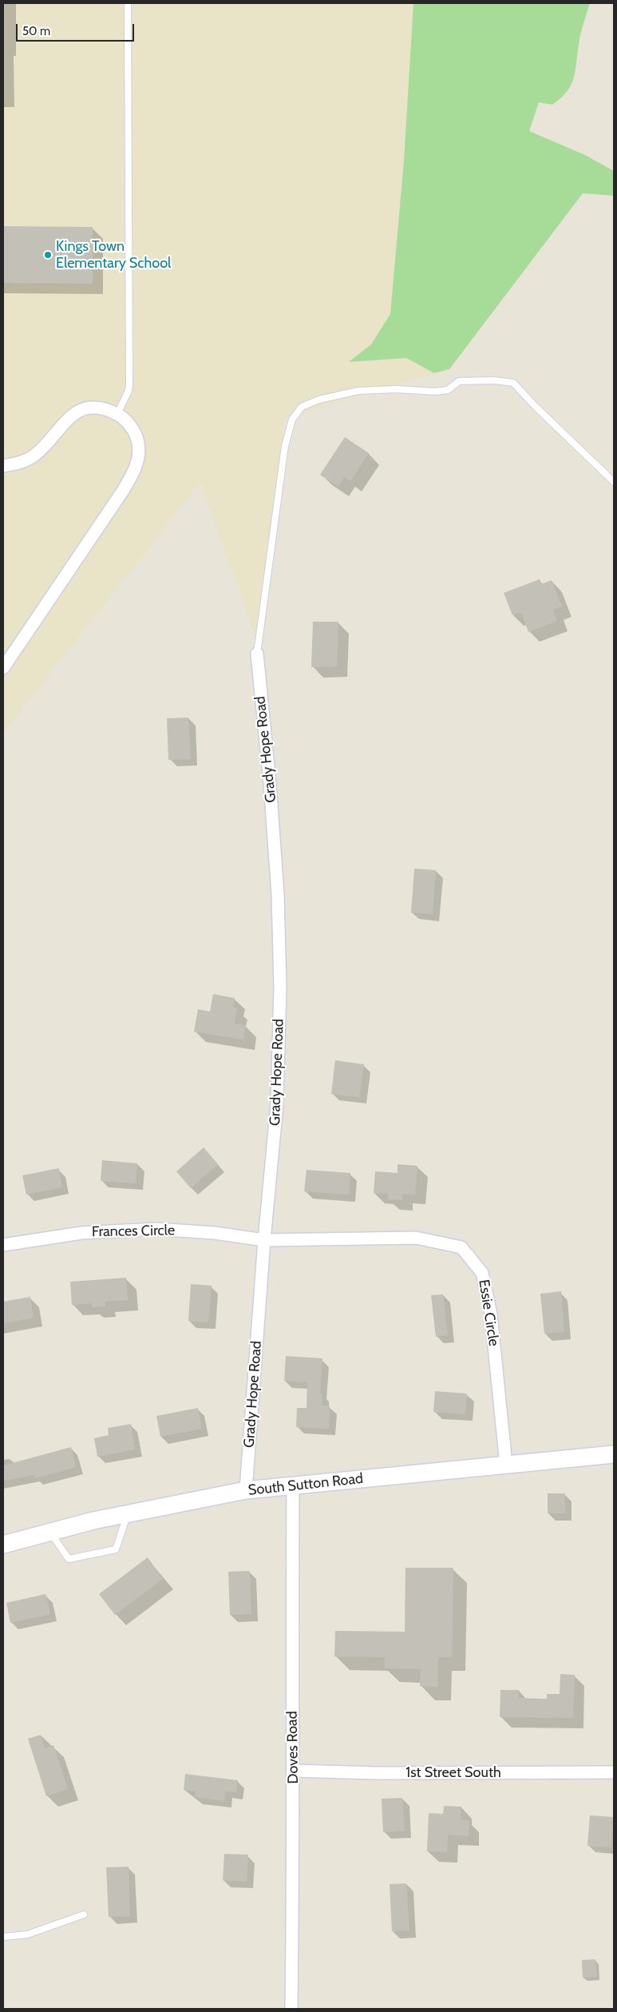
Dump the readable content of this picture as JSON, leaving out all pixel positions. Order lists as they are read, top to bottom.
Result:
{
  "streets": {
    "main road": ["South Sutton Road"],
    "street": [
      "Grady Hope Road",
      "Frances Circle",
      "Essie Circle",
      "Doves Road",
      "1st Street South"
    ]
  },
  "crossings": [
    ["Grady Hope Road", "Frances Circle"],
    ["Grady Hope Road", "Essie Circle"],
    ["Grady Hope Road", "South Sutton Road"],
    ["Frances Circle", "Essie Circle"],
    ["Essie Circle", "South Sutton Road"],
    ["South Sutton Road", "Doves Road"],
    ["Doves Road", "1st Street South"]
  ],
  "places": ["Kings Town Elementary School"],
  "scale_bar": "50 m"
}
